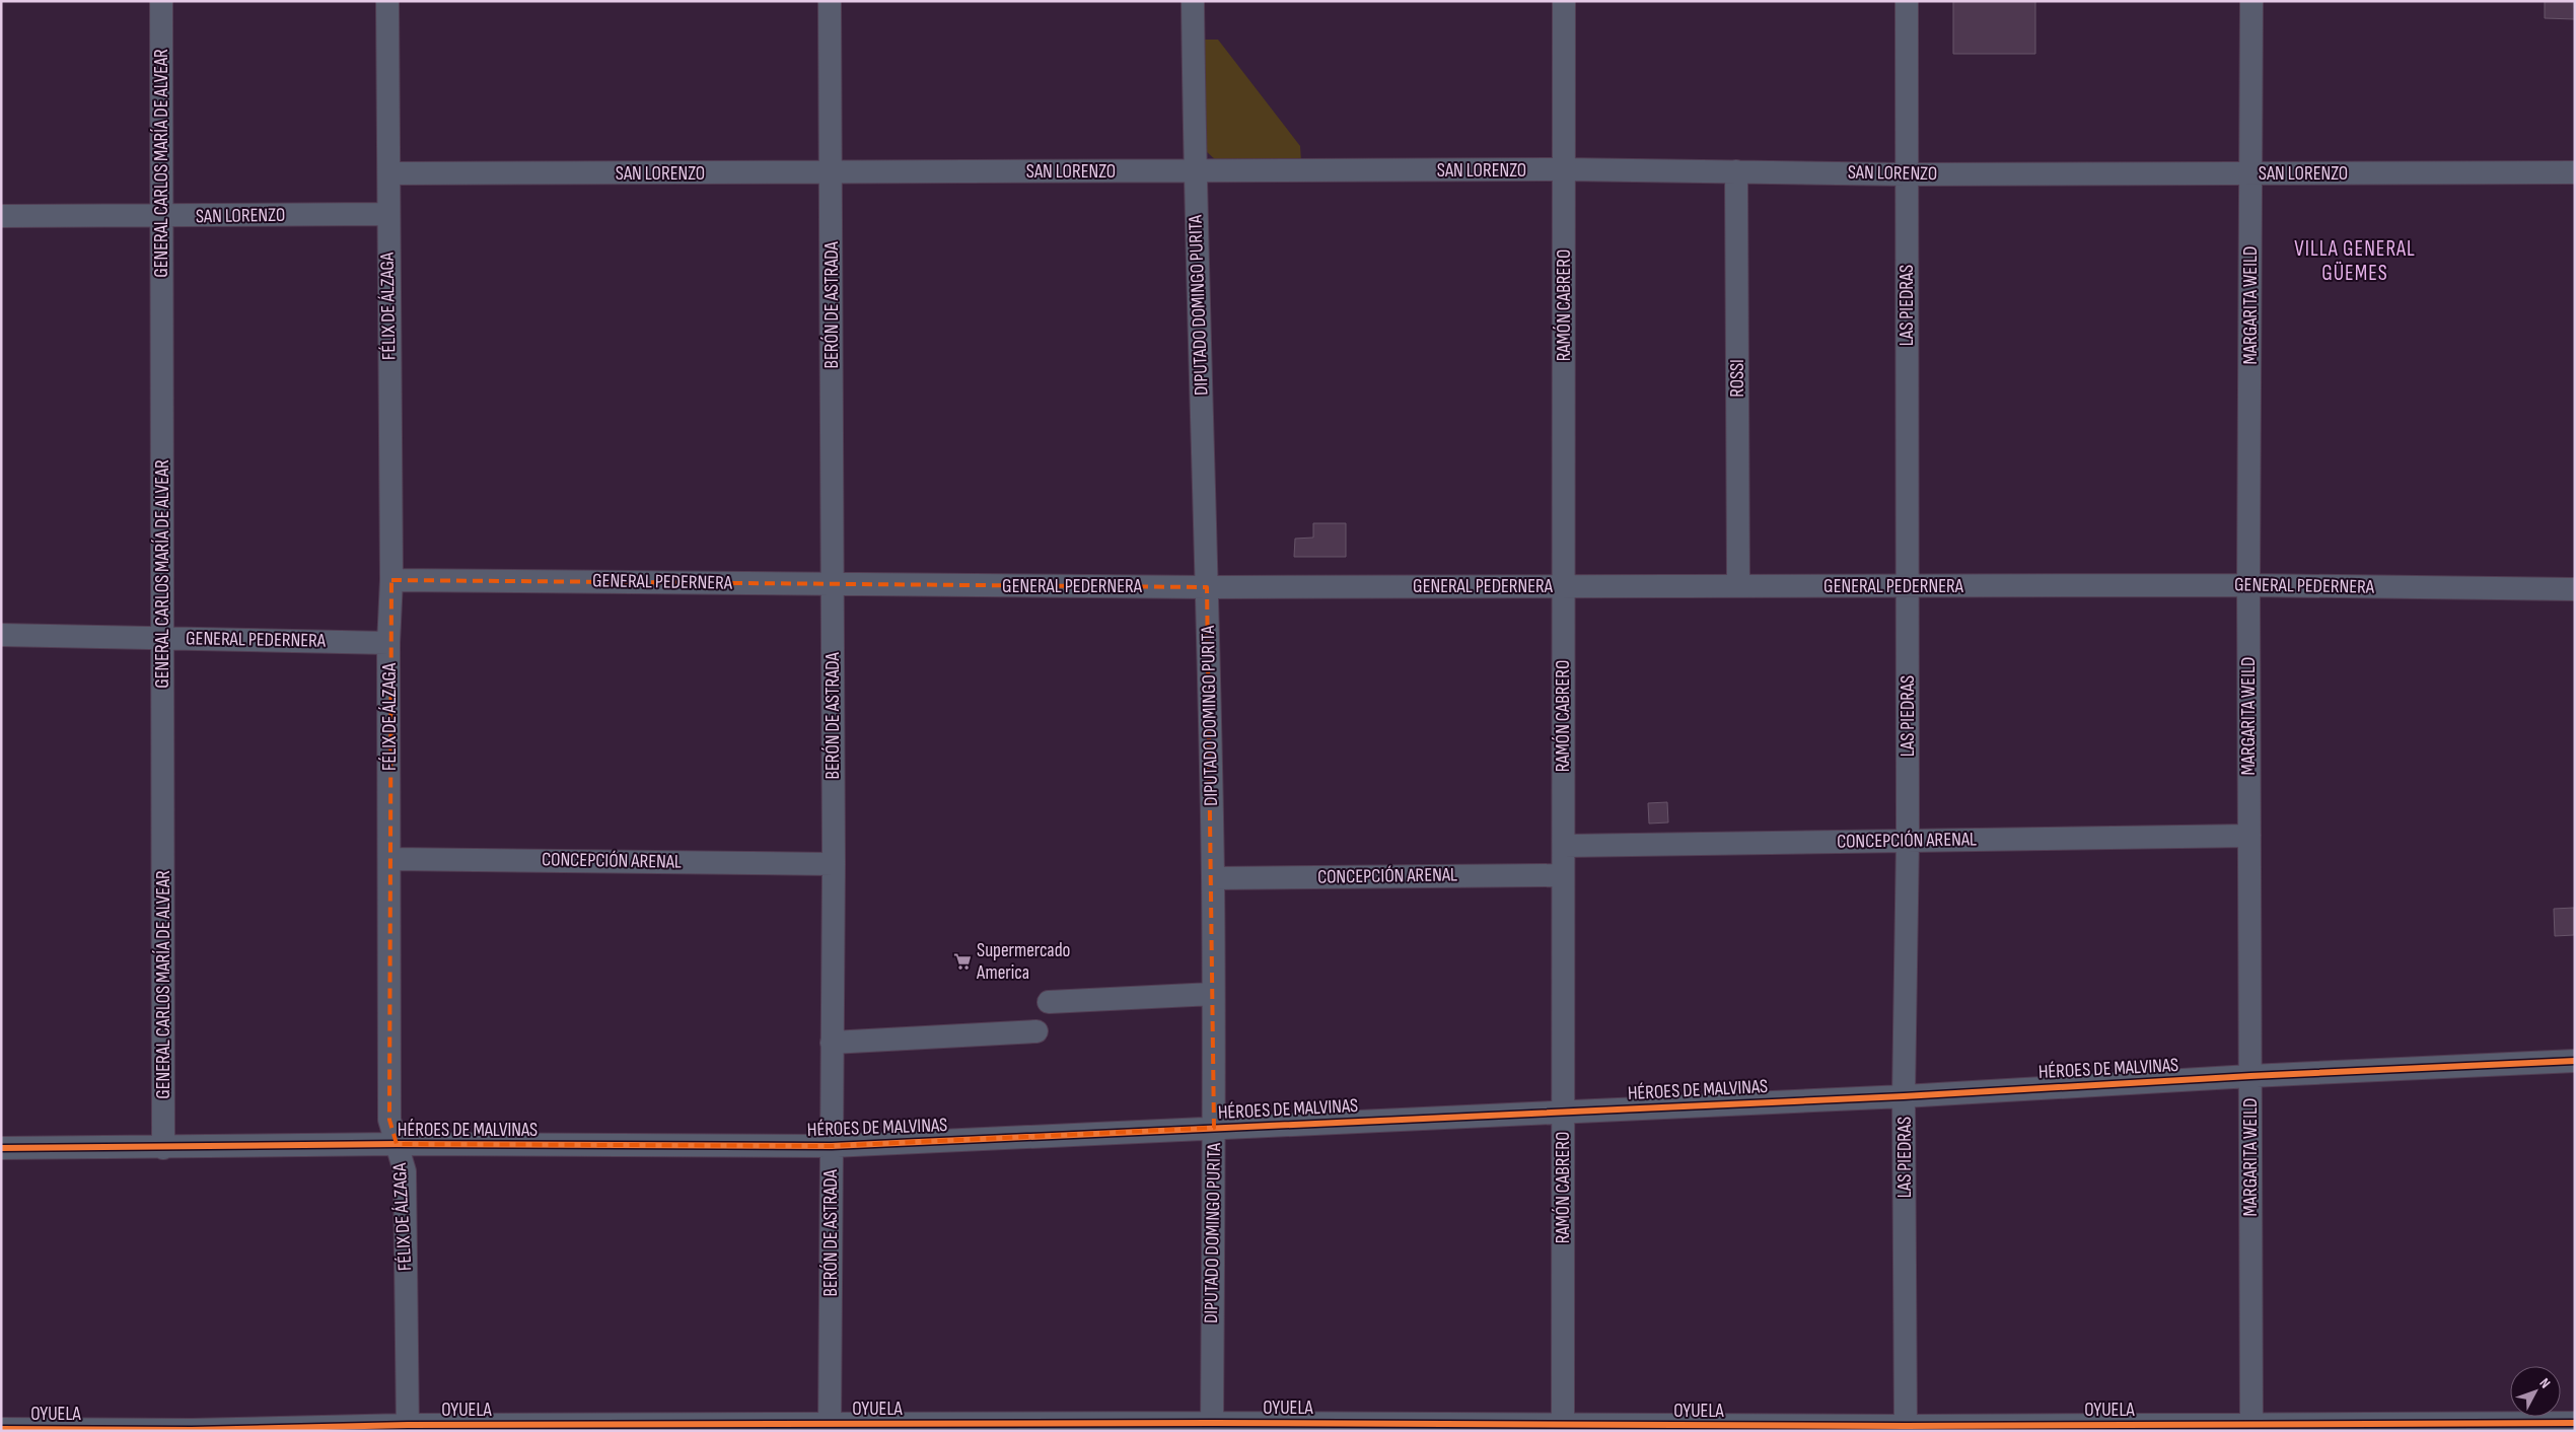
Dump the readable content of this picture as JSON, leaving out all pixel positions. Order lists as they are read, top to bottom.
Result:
{
  "streets": {
    "street": [
      "GENERAL CARLOS MARÍA DE ALVEAR",
      "SAN LORENZO",
      "BERÓN DE ASTRADA",
      "DIPUTADO DOMINGO PURITA",
      "RAMÓN CABRERO",
      "LAS PIEDRAS",
      "MARGARITA WEILD",
      "FÉLIX DE ÁLZAGA",
      "ROSSI",
      "GENERAL PEDERNERA",
      "CONCEPCIÓN ARENAL",
      "HÉROES DE MALVINAS",
      "OYUELA"
    ]
  },
  "crossings": [
    ["GENERAL CARLOS MARÍA DE ALVEAR", "SAN LORENZO"],
    ["GENERAL CARLOS MARÍA DE ALVEAR", "GENERAL PEDERNERA"],
    ["GENERAL CARLOS MARÍA DE ALVEAR", "HÉROES DE MALVINAS"],
    ["SAN LORENZO", "BERÓN DE ASTRADA"],
    ["SAN LORENZO", "DIPUTADO DOMINGO PURITA"],
    ["SAN LORENZO", "RAMÓN CABRERO"],
    ["SAN LORENZO", "LAS PIEDRAS"],
    ["SAN LORENZO", "MARGARITA WEILD"],
    ["SAN LORENZO", "FÉLIX DE ÁLZAGA"],
    ["SAN LORENZO", "ROSSI"],
    ["BERÓN DE ASTRADA", "GENERAL PEDERNERA"],
    ["BERÓN DE ASTRADA", "CONCEPCIÓN ARENAL"],
    ["BERÓN DE ASTRADA", "HÉROES DE MALVINAS"],
    ["BERÓN DE ASTRADA", "OYUELA"],
    ["DIPUTADO DOMINGO PURITA", "GENERAL PEDERNERA"],
    ["DIPUTADO DOMINGO PURITA", "CONCEPCIÓN ARENAL"],
    ["DIPUTADO DOMINGO PURITA", "HÉROES DE MALVINAS"],
    ["DIPUTADO DOMINGO PURITA", "OYUELA"],
    ["RAMÓN CABRERO", "GENERAL PEDERNERA"],
    ["RAMÓN CABRERO", "CONCEPCIÓN ARENAL"],
    ["RAMÓN CABRERO", "HÉROES DE MALVINAS"],
    ["RAMÓN CABRERO", "OYUELA"],
    ["LAS PIEDRAS", "GENERAL PEDERNERA"],
    ["LAS PIEDRAS", "CONCEPCIÓN ARENAL"],
    ["LAS PIEDRAS", "HÉROES DE MALVINAS"],
    ["LAS PIEDRAS", "OYUELA"],
    ["MARGARITA WEILD", "GENERAL PEDERNERA"],
    ["MARGARITA WEILD", "CONCEPCIÓN ARENAL"],
    ["MARGARITA WEILD", "HÉROES DE MALVINAS"],
    ["MARGARITA WEILD", "OYUELA"],
    ["FÉLIX DE ÁLZAGA", "GENERAL PEDERNERA"],
    ["FÉLIX DE ÁLZAGA", "CONCEPCIÓN ARENAL"],
    ["FÉLIX DE ÁLZAGA", "HÉROES DE MALVINAS"],
    ["FÉLIX DE ÁLZAGA", "OYUELA"],
    ["ROSSI", "GENERAL PEDERNERA"]
  ],
  "districts": ["VILLA GENERAL GÜEMES"],
  "places": {
    "supermarket": ["Supermercado America"]
  },
  "north": "top right"
}
